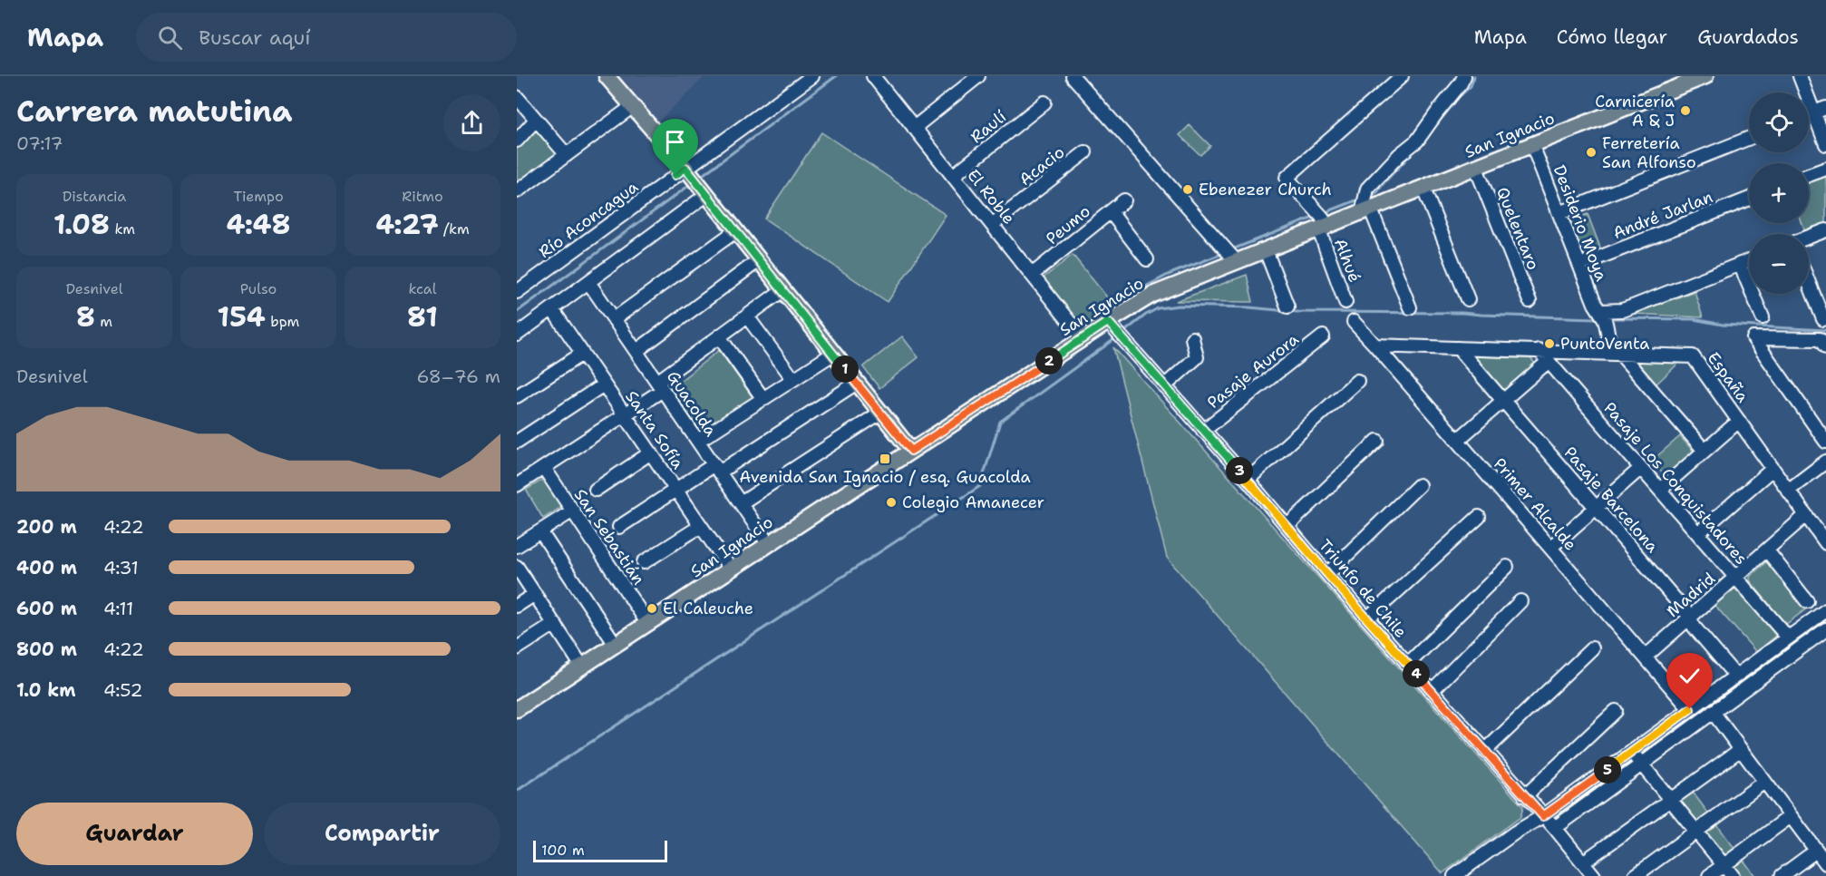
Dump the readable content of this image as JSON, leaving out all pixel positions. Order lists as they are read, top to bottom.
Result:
{
  "streets": {
    "main road": ["San Ignacio"],
    "street": [
      "Raulí",
      "Acacio",
      "El Roble",
      "André Jarlan",
      "Río Aconcagua",
      "Desiderio Moya",
      "Peumo",
      "Quelentaro",
      "Alhué",
      "Pasaje Aurora",
      "España",
      "Guacolda",
      "Santa Sofía",
      "Pasaje Los Conquistadores",
      "Pasaje Barcelona",
      "Primer Alcalde",
      "San Sebastián",
      "Triunfo de Chile",
      "Madrid"
    ]
  },
  "crossings": [
    ["Raulí", "El Roble"],
    ["San Ignacio", "El Roble"],
    ["San Ignacio", "Desiderio Moya"],
    ["San Ignacio", "Quelentaro"],
    ["San Ignacio", "Alhué"],
    ["San Ignacio", "Guacolda"],
    ["San Ignacio", "Santa Sofía"],
    ["San Ignacio", "San Sebastián"],
    ["San Ignacio", "Triunfo de Chile"],
    ["Acacio", "El Roble"],
    ["El Roble", "Peumo"],
    ["André Jarlan", "Desiderio Moya"],
    ["Río Aconcagua", "Guacolda"],
    ["Río Aconcagua", "Santa Sofía"],
    ["Desiderio Moya", "España"],
    ["Pasaje Aurora", "Triunfo de Chile"],
    ["España", "Pasaje Los Conquistadores"],
    ["España", "Pasaje Barcelona"],
    ["España", "Primer Alcalde"],
    ["España", "Madrid"],
    ["Pasaje Los Conquistadores", "Madrid"],
    ["Pasaje Barcelona", "Madrid"],
    ["Primer Alcalde", "Madrid"]
  ],
  "places": {
    "other": [
      "Carnicería A & J",
      "Ferretería San Alfonso",
      "Ebenezer Church",
      "PuntoVenta",
      "Colegio Amanecer",
      "El Caleuche"
    ],
    "transit": ["Avenida San Ignacio / esq. Guacolda"]
  },
  "scale_bar": "100 m",
  "page": {
    "header": "Mapa",
    "search": "Buscar aquí",
    "nav": ["Mapa", "Cómo llegar", "Guardados"],
    "heading": ["Carrera matutina", "07:17"],
    "map_buttons": ["+", "−"],
    "stats": [
      ["Distancia", "1.08 km"],
      ["Tiempo", "4:48"],
      ["Ritmo", "4:27 /km"],
      ["Desnivel", "8 m"],
      ["Pulso", "154 bpm"],
      ["kcal", "81"]
    ],
    "pins": [
      "2",
      "1",
      "3",
      "4",
      "5"
    ],
    "chart": ["Desnivel", "68–76 m"],
    "list": [
      {
        "name": "200 m",
        "note": "4:22"
      },
      {
        "name": "400 m",
        "note": "4:31"
      },
      {
        "name": "600 m",
        "note": "4:11"
      },
      {
        "name": "800 m",
        "note": "4:22"
      },
      {
        "name": "1.0 km",
        "note": "4:52"
      }
    ],
    "buttons": ["Guardar", "Compartir"],
    "scale": "100 m"
  }
}
